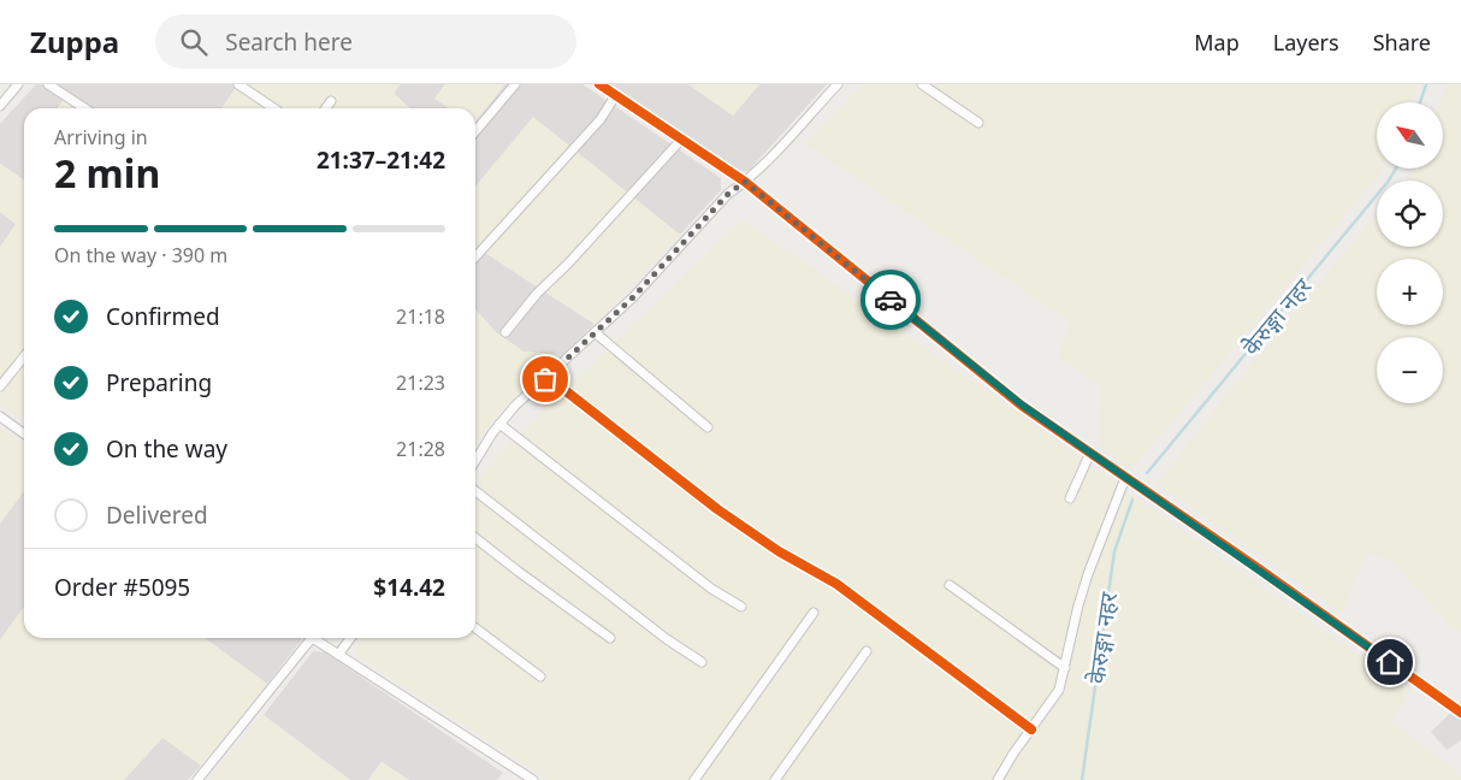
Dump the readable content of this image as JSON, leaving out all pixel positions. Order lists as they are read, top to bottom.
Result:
{
  "water": ["केेरुङ्गा नहर", "केरुङ्गा नहर"],
  "north": "top left",
  "page": {
    "header": "Zuppa",
    "search": "Search here",
    "nav": ["Map", "Layers", "Share"],
    "map_buttons": ["+", "−"],
    "heading": ["2 min", "Arriving in", "21:37–21:42"],
    "panel": ["Order #5095", "$14.42"],
    "bar": "On the way · 390 m",
    "list": [
      ["Confirmed", "21:18"],
      ["Preparing", "21:23"],
      ["On the way", "21:28"],
      "Delivered"
    ]
  }
}
